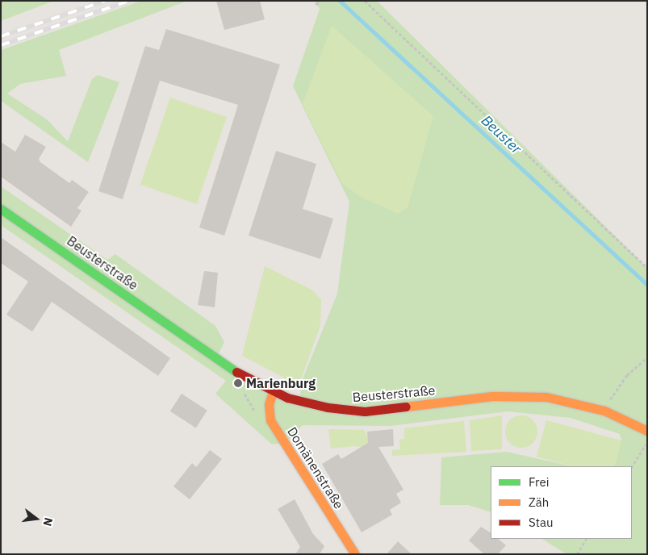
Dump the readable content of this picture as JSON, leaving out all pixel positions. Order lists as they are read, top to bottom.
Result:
{
  "streets": {
    "street": ["Beusterstraße", "Domänenstraße"]
  },
  "crossings": [
    ["Beusterstraße", "Domänenstraße"]
  ],
  "water": ["Beuster"],
  "places": ["Marienburg"],
  "legend": ["Frei", "Zäh", "Stau"],
  "north": "right"
}
